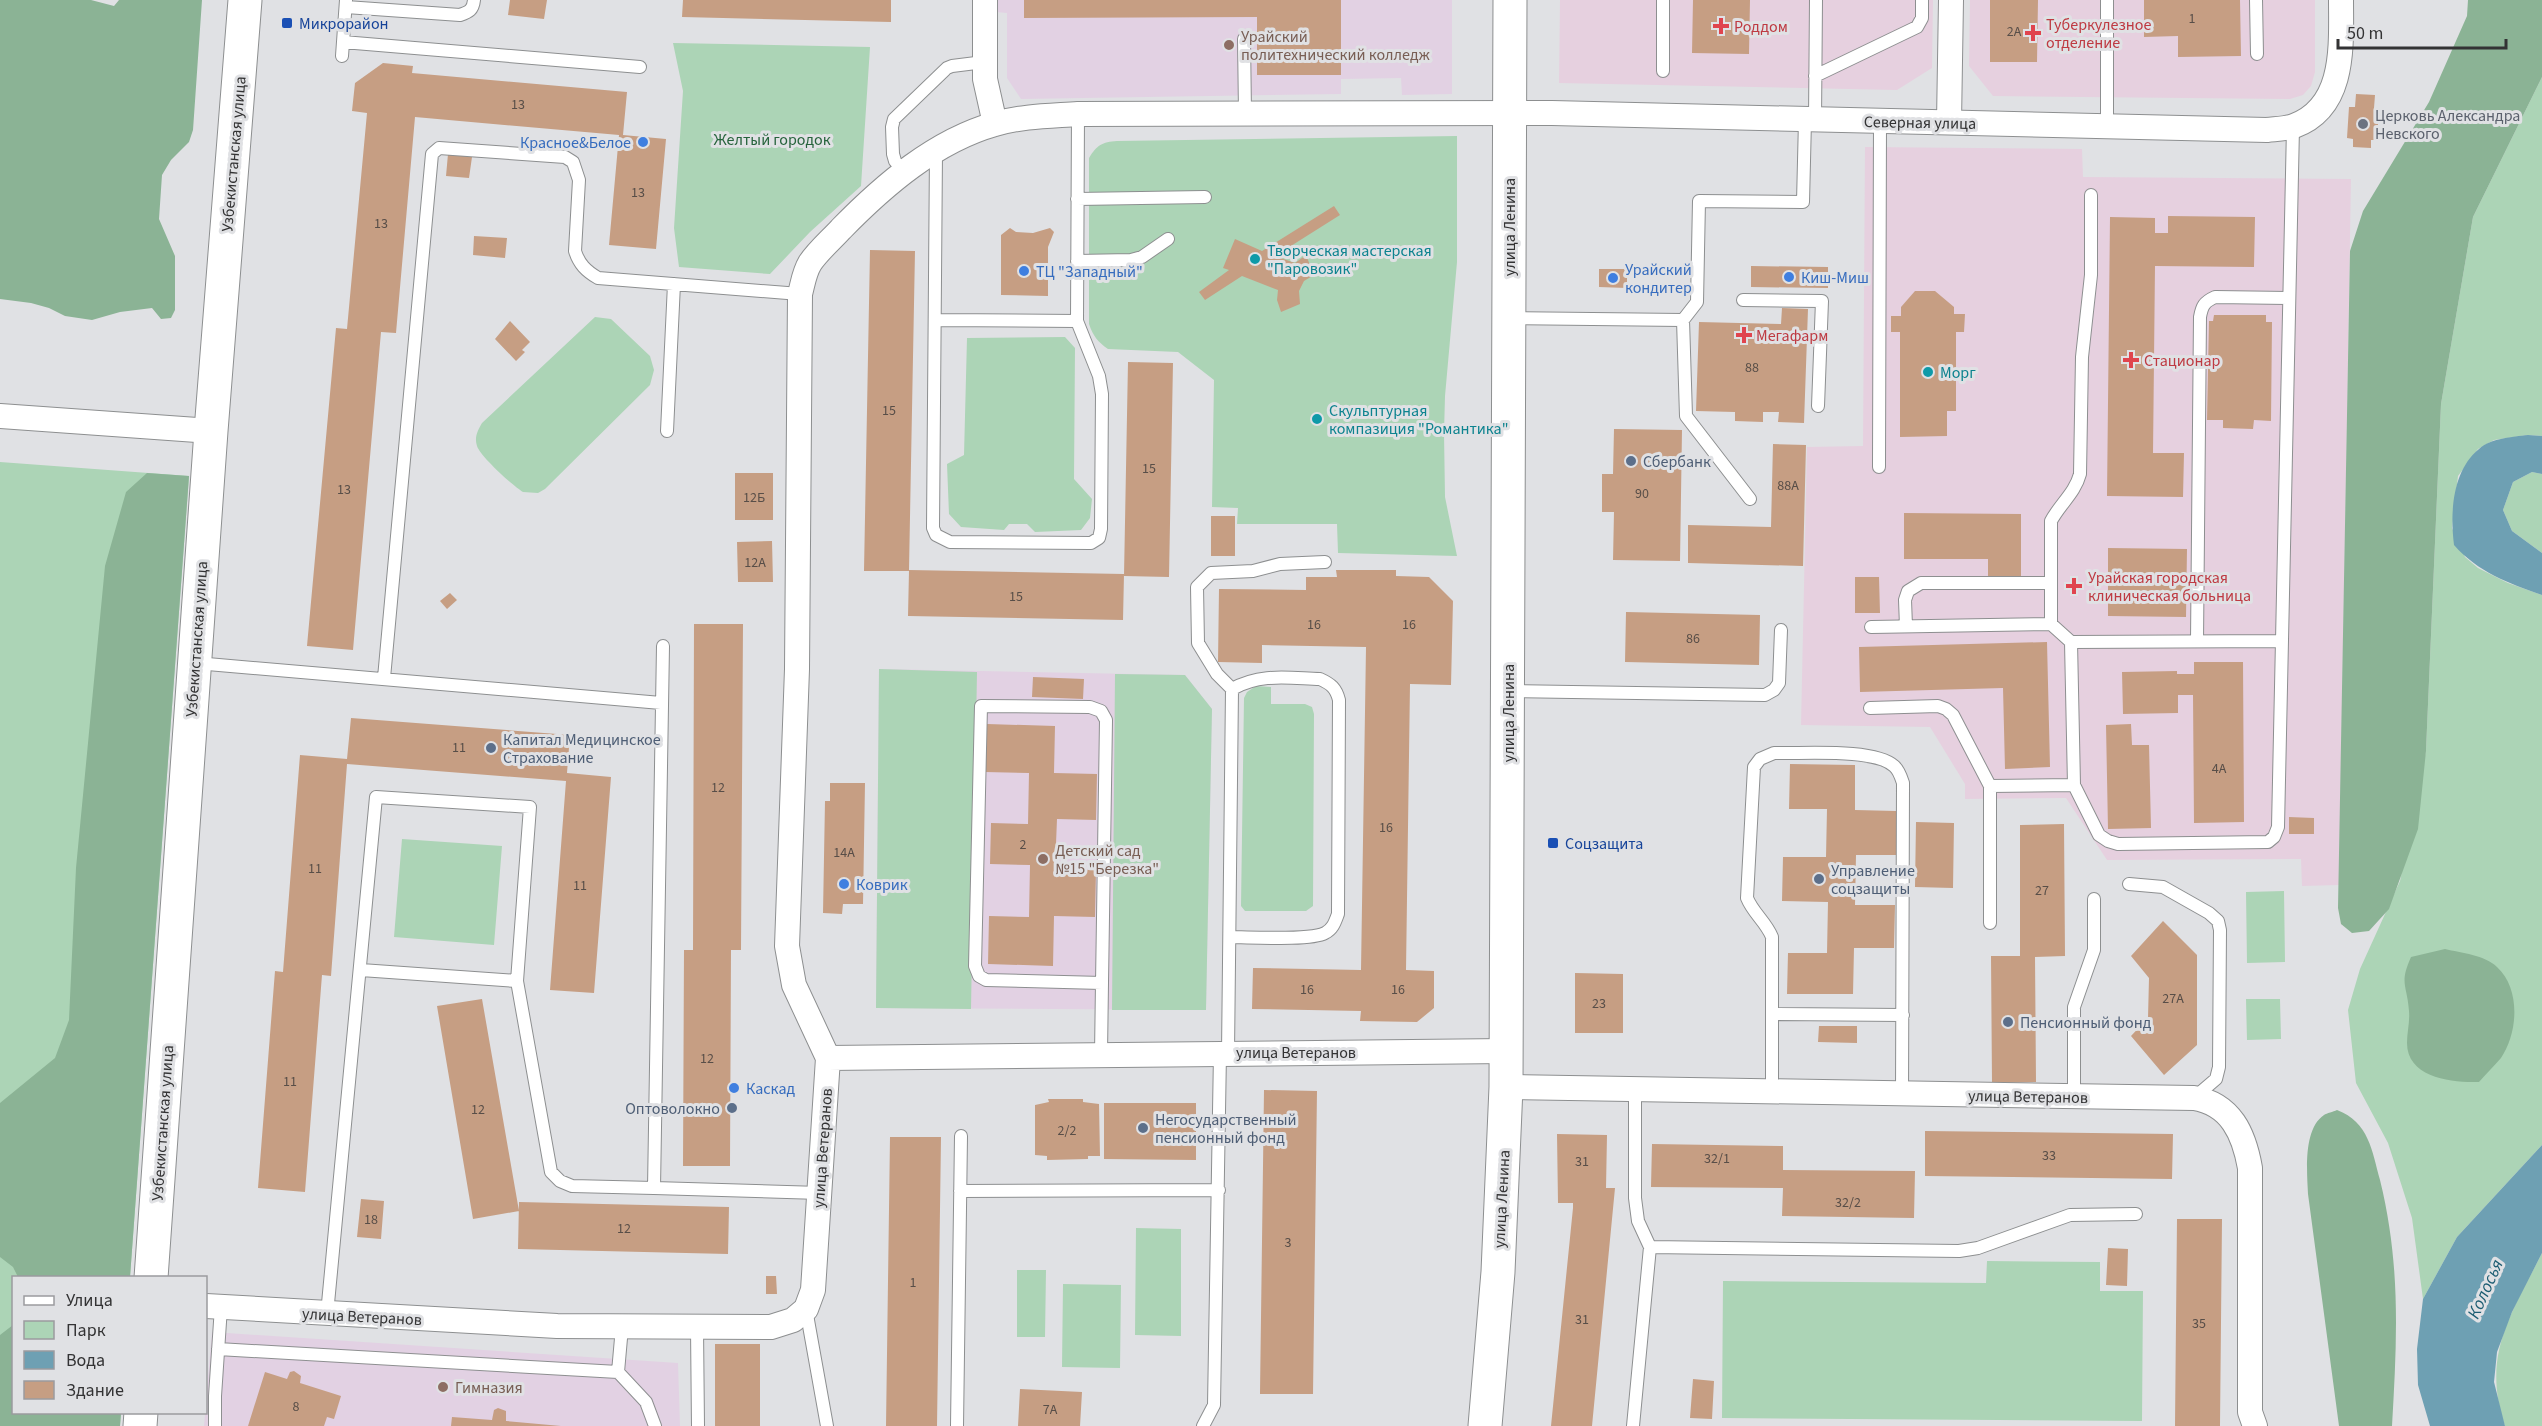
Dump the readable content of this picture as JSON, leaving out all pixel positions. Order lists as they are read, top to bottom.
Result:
{
  "streets": {
    "main road": ["Узбекистанская улица", "улица Ленина"],
    "street": ["Северная улица", "улица Ветеранов"]
  },
  "crossings": [
    ["Северная улица", "улица Ленина"],
    ["Северная улица", "улица Ветеранов"],
    ["улица Ленина", "улица Ветеранов"]
  ],
  "water": ["Колосья"],
  "parks": ["Желтый городок"],
  "places": {
    "transit": ["Микрорайон", "Соцзащита"],
    "health": [
      "Роддом",
      "Туберкулезное отделение",
      "Мегафарм",
      "Стационар",
      "Урайская городская клиническая больница"
    ],
    "other": [
      "Урайский политехнический колледж",
      "Церковь Александра Невского",
      "Красное&Белое",
      "Творческая мастерская \"Паровозик\"",
      "ТЦ \"Западный\"",
      "Киш-Миш",
      "Урайский кондитер",
      "Морг",
      "Скульптурная компазиция \"Романтика\"",
      "Сбербанк",
      "Капитал Медицинское Страхование",
      "Детский сад №15 \"Березка\"",
      "Управление соцзащиты",
      "Коврик",
      "Пенсионный фонд",
      "Каскад",
      "Оптоволокно",
      "Негосударственный пенсионный фонд",
      "Гимназия"
    ]
  },
  "house_numbers": [
    "1",
    "2А",
    "13",
    "13",
    "13",
    "88",
    "15",
    "15",
    "88А",
    "13",
    "90",
    "12Б",
    "12А",
    "15",
    "16",
    "16",
    "86",
    "11",
    "4А",
    "12",
    "16",
    "2",
    "14А",
    "11",
    "11",
    "27",
    "16",
    "16",
    "27А",
    "23",
    "12",
    "11",
    "12",
    "2/2",
    "33",
    "32/1",
    "31",
    "32/2",
    "18",
    "12",
    "3",
    "1",
    "31",
    "35",
    "8",
    "7А"
  ],
  "legend": [
    "Улица",
    "Парк",
    "Вода",
    "Здание"
  ],
  "scale_bar": "50 m"
}
